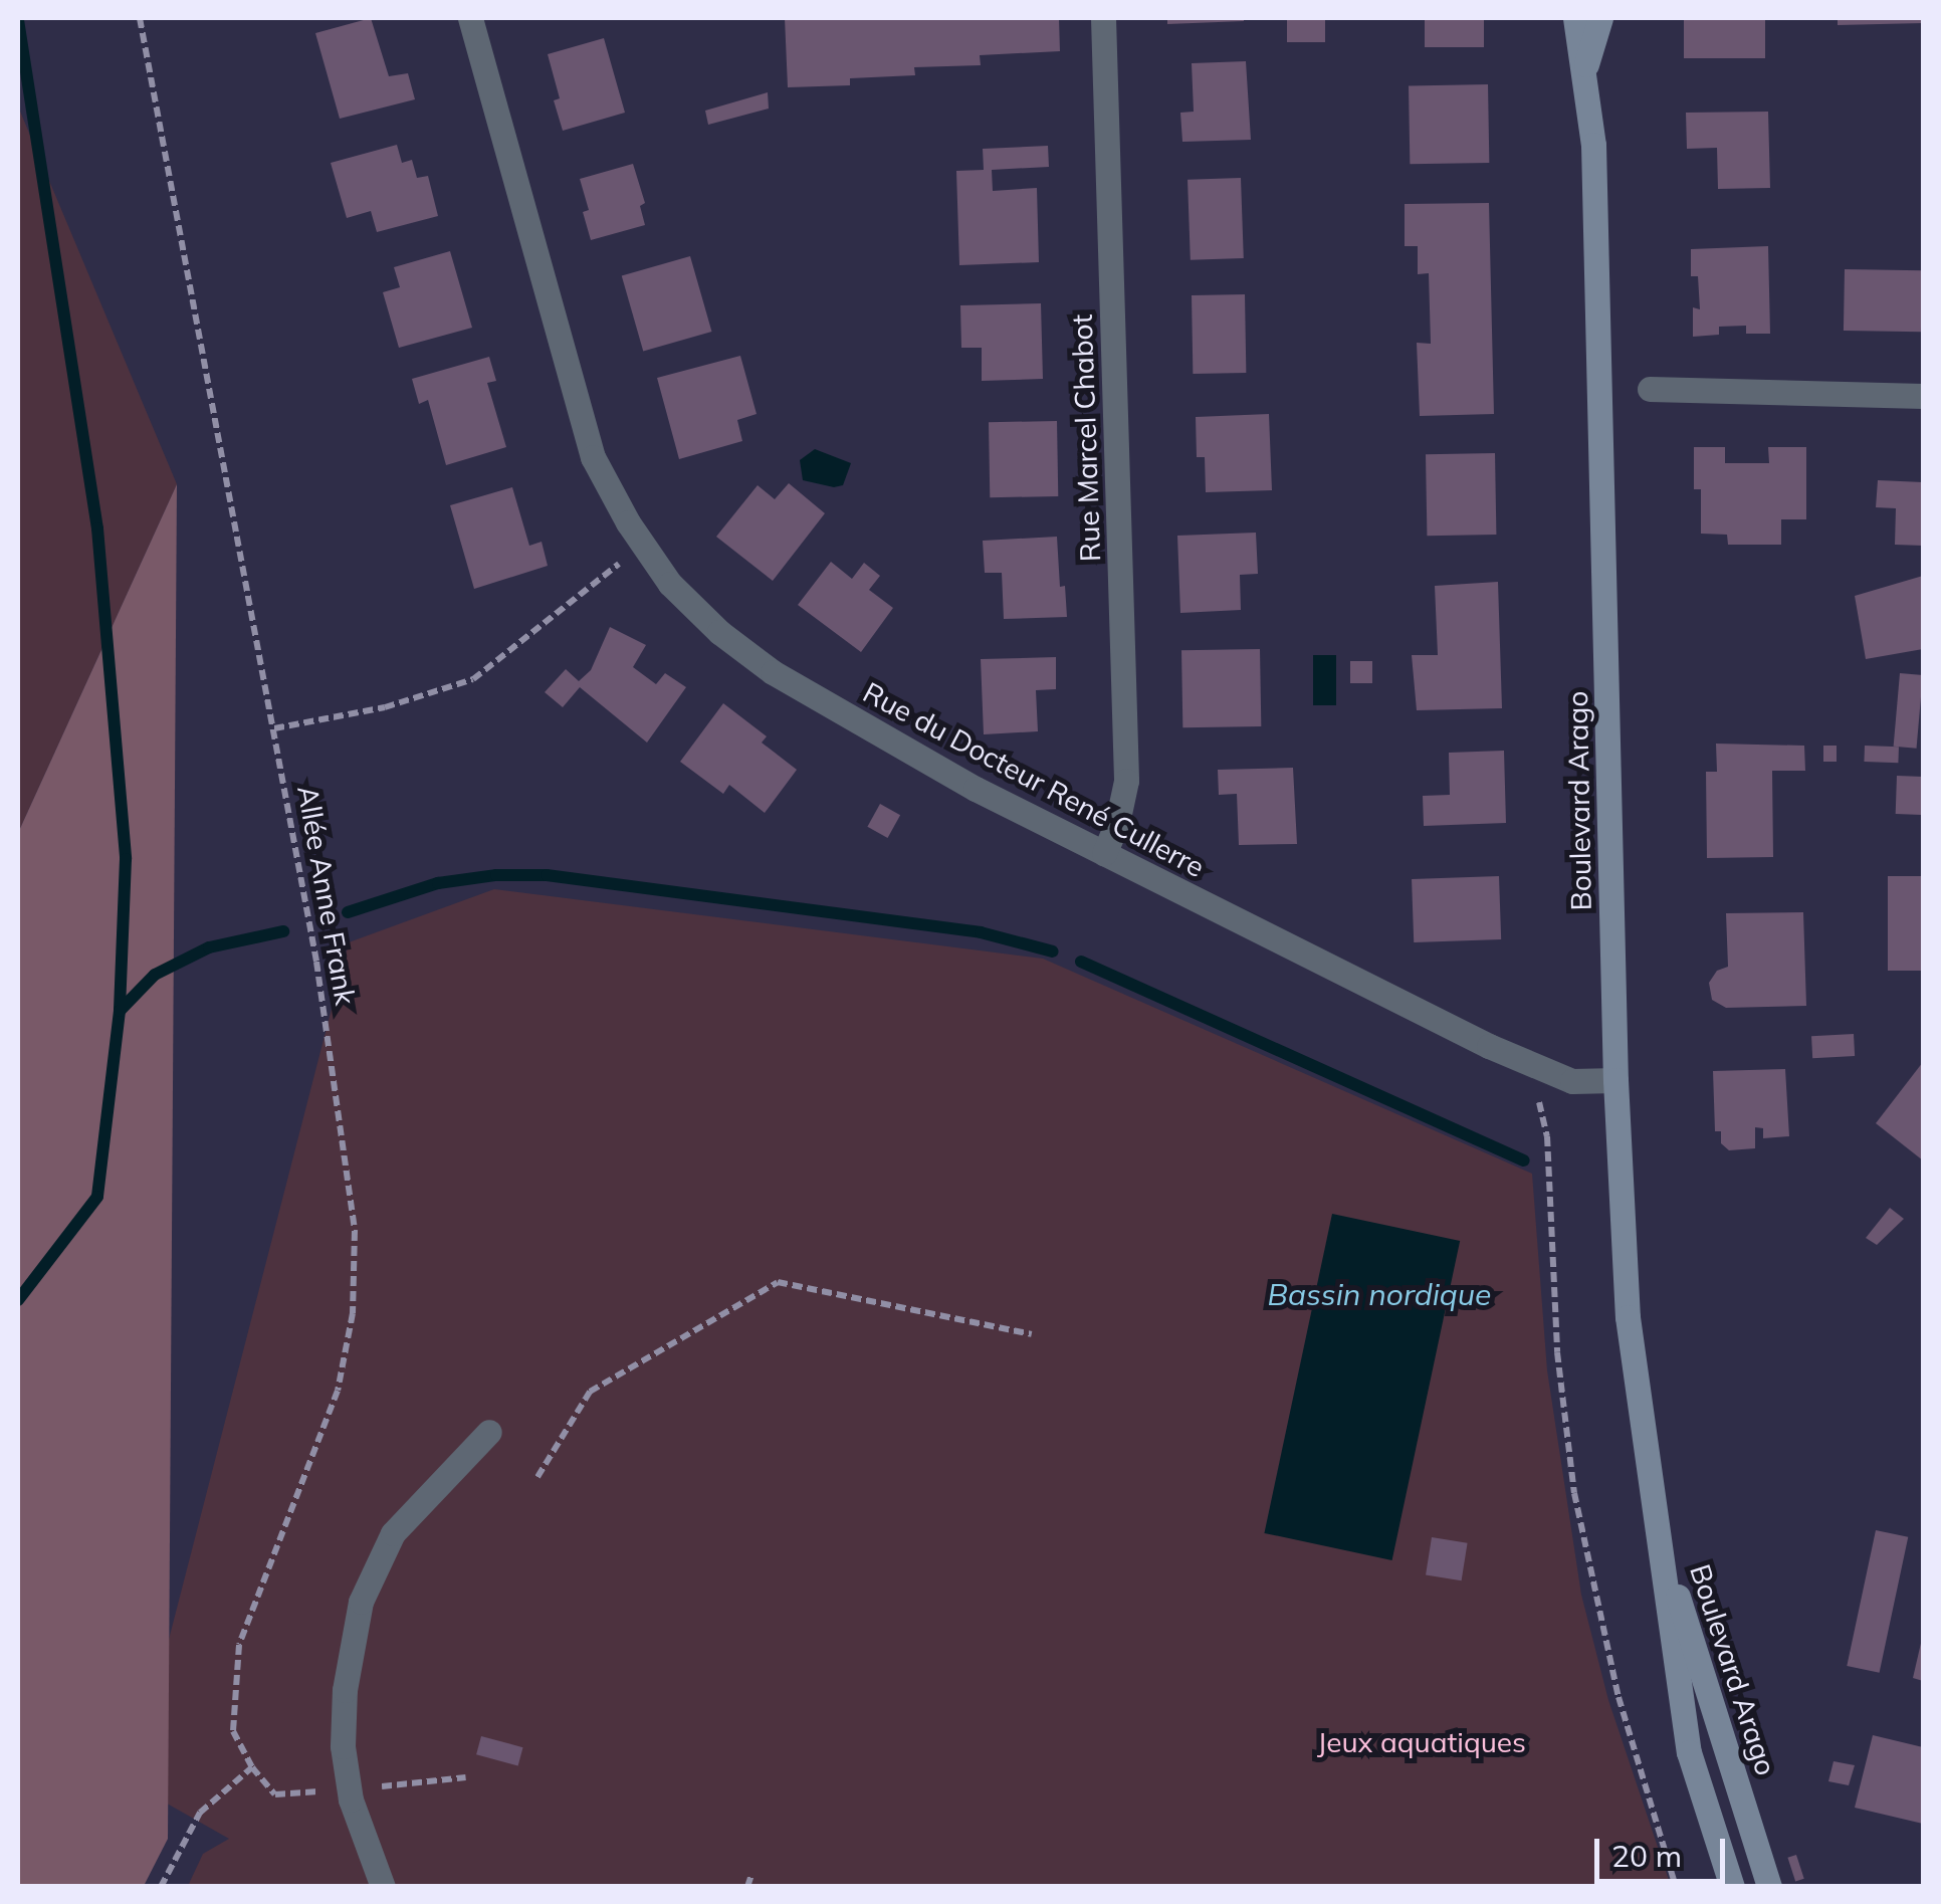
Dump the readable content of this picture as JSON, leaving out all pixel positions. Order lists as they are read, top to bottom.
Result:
{
  "streets": {
    "main road": ["Boulevard Arago"],
    "street": ["Rue Marcel Chabot", "Rue du Docteur René Cullerre"],
    "path": ["Allée Anne Frank"]
  },
  "crossings": [
    ["Rue Marcel Chabot", "Rue du Docteur René Cullerre"],
    ["Rue du Docteur René Cullerre", "Boulevard Arago"]
  ],
  "water": ["Bassin nordique"],
  "parks": ["Jeux aquatiques"],
  "scale_bar": "20 m"
}
